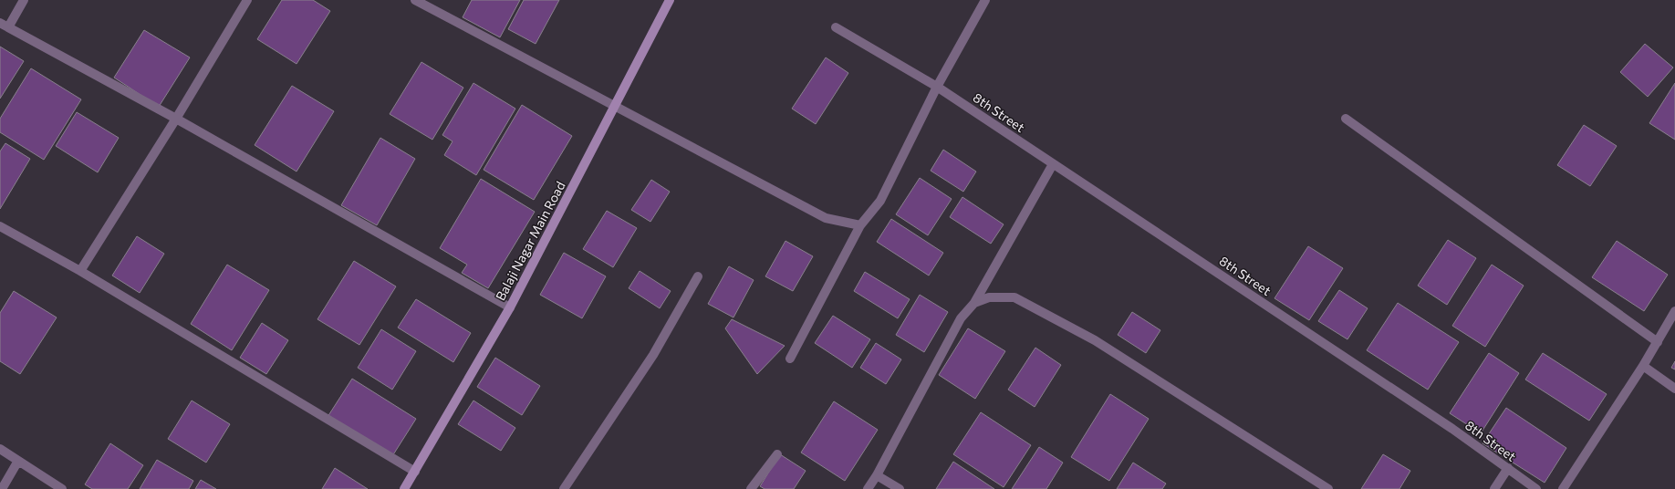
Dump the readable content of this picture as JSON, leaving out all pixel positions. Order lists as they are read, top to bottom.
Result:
{
  "streets": {
    "main road": ["Balaji Nagar Main Road"],
    "street": ["8th Street"]
  }
}
